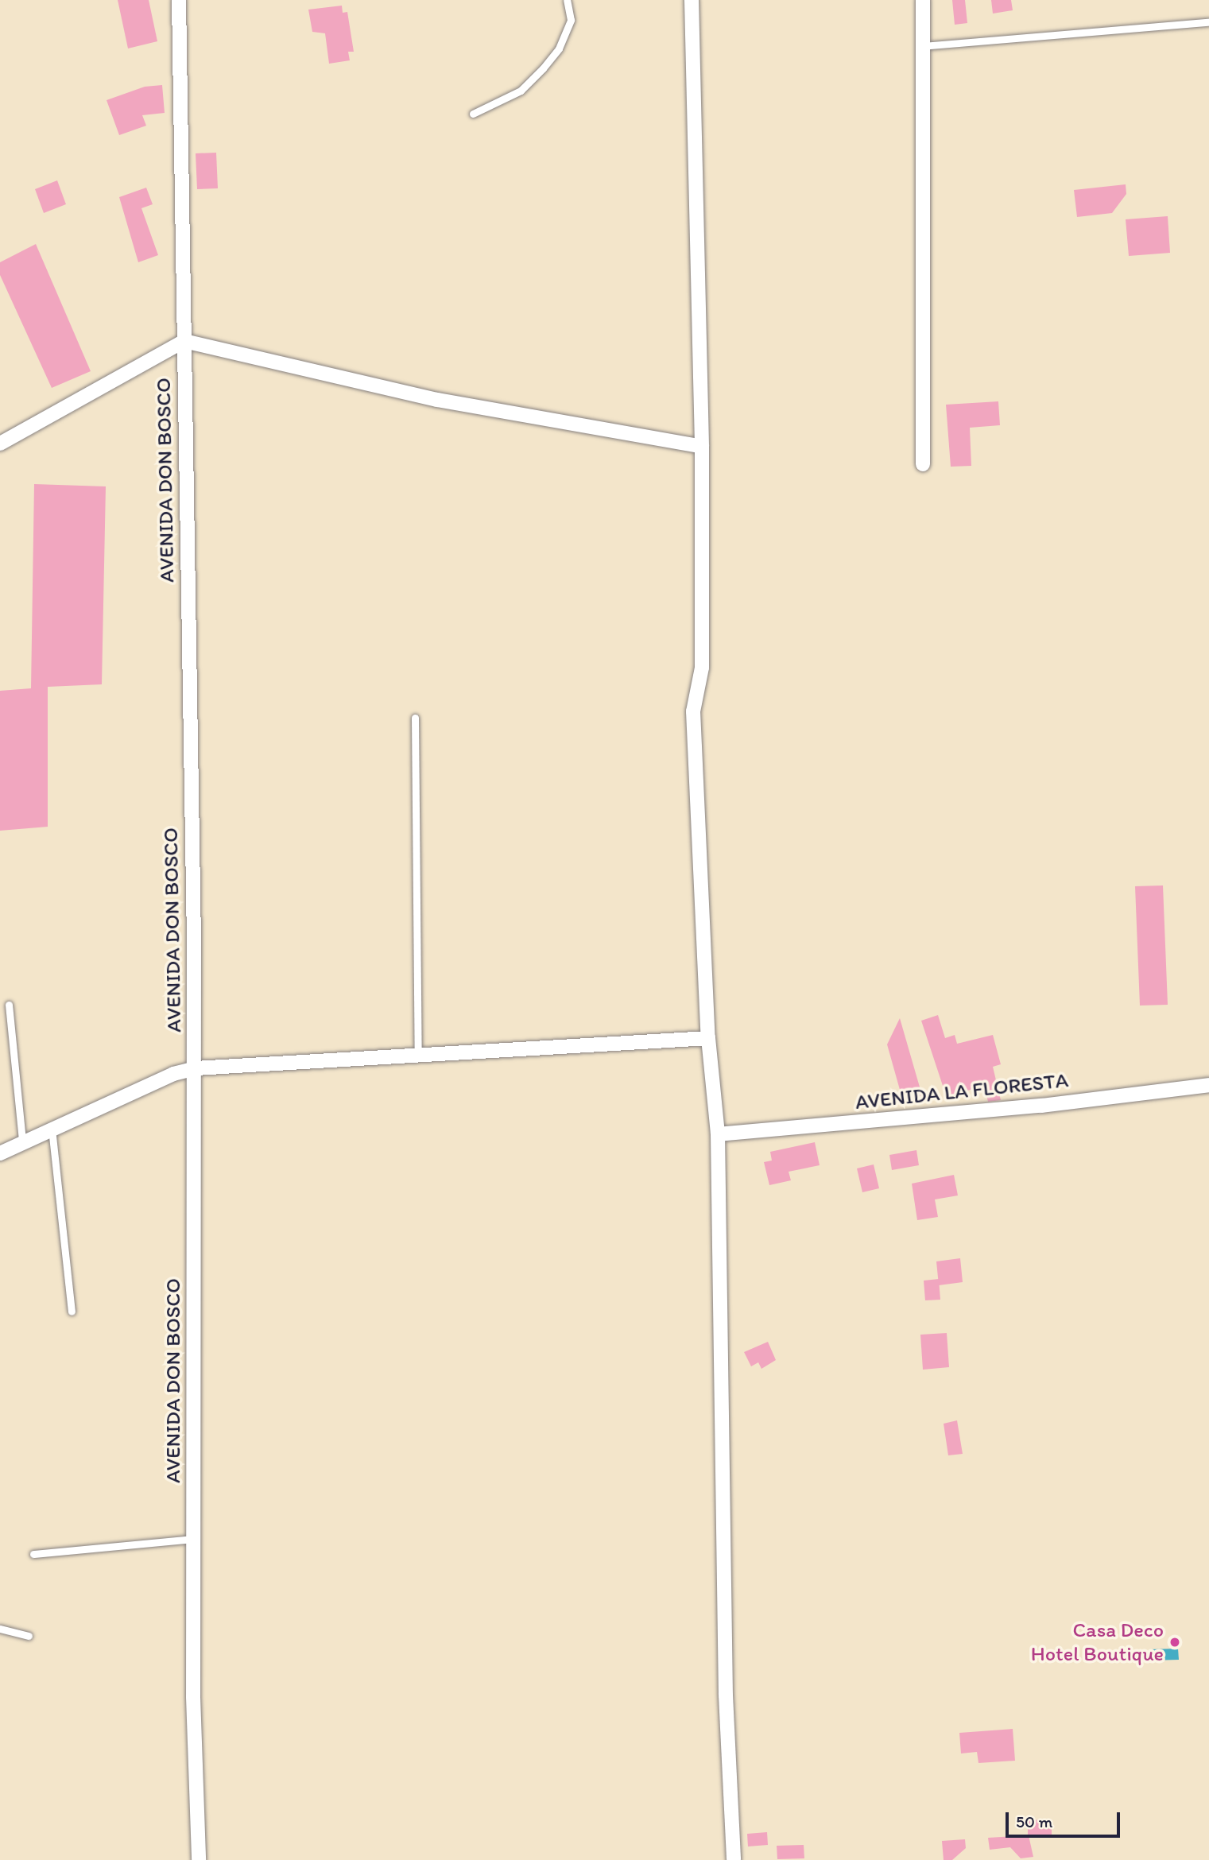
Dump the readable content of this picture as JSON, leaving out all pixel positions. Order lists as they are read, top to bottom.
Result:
{
  "streets": {
    "street": ["AVENIDA DON BOSCO", "AVENIDA LA FLORESTA"]
  },
  "places": ["Casa Deco Hotel Boutique"],
  "scale_bar": "50 m"
}
